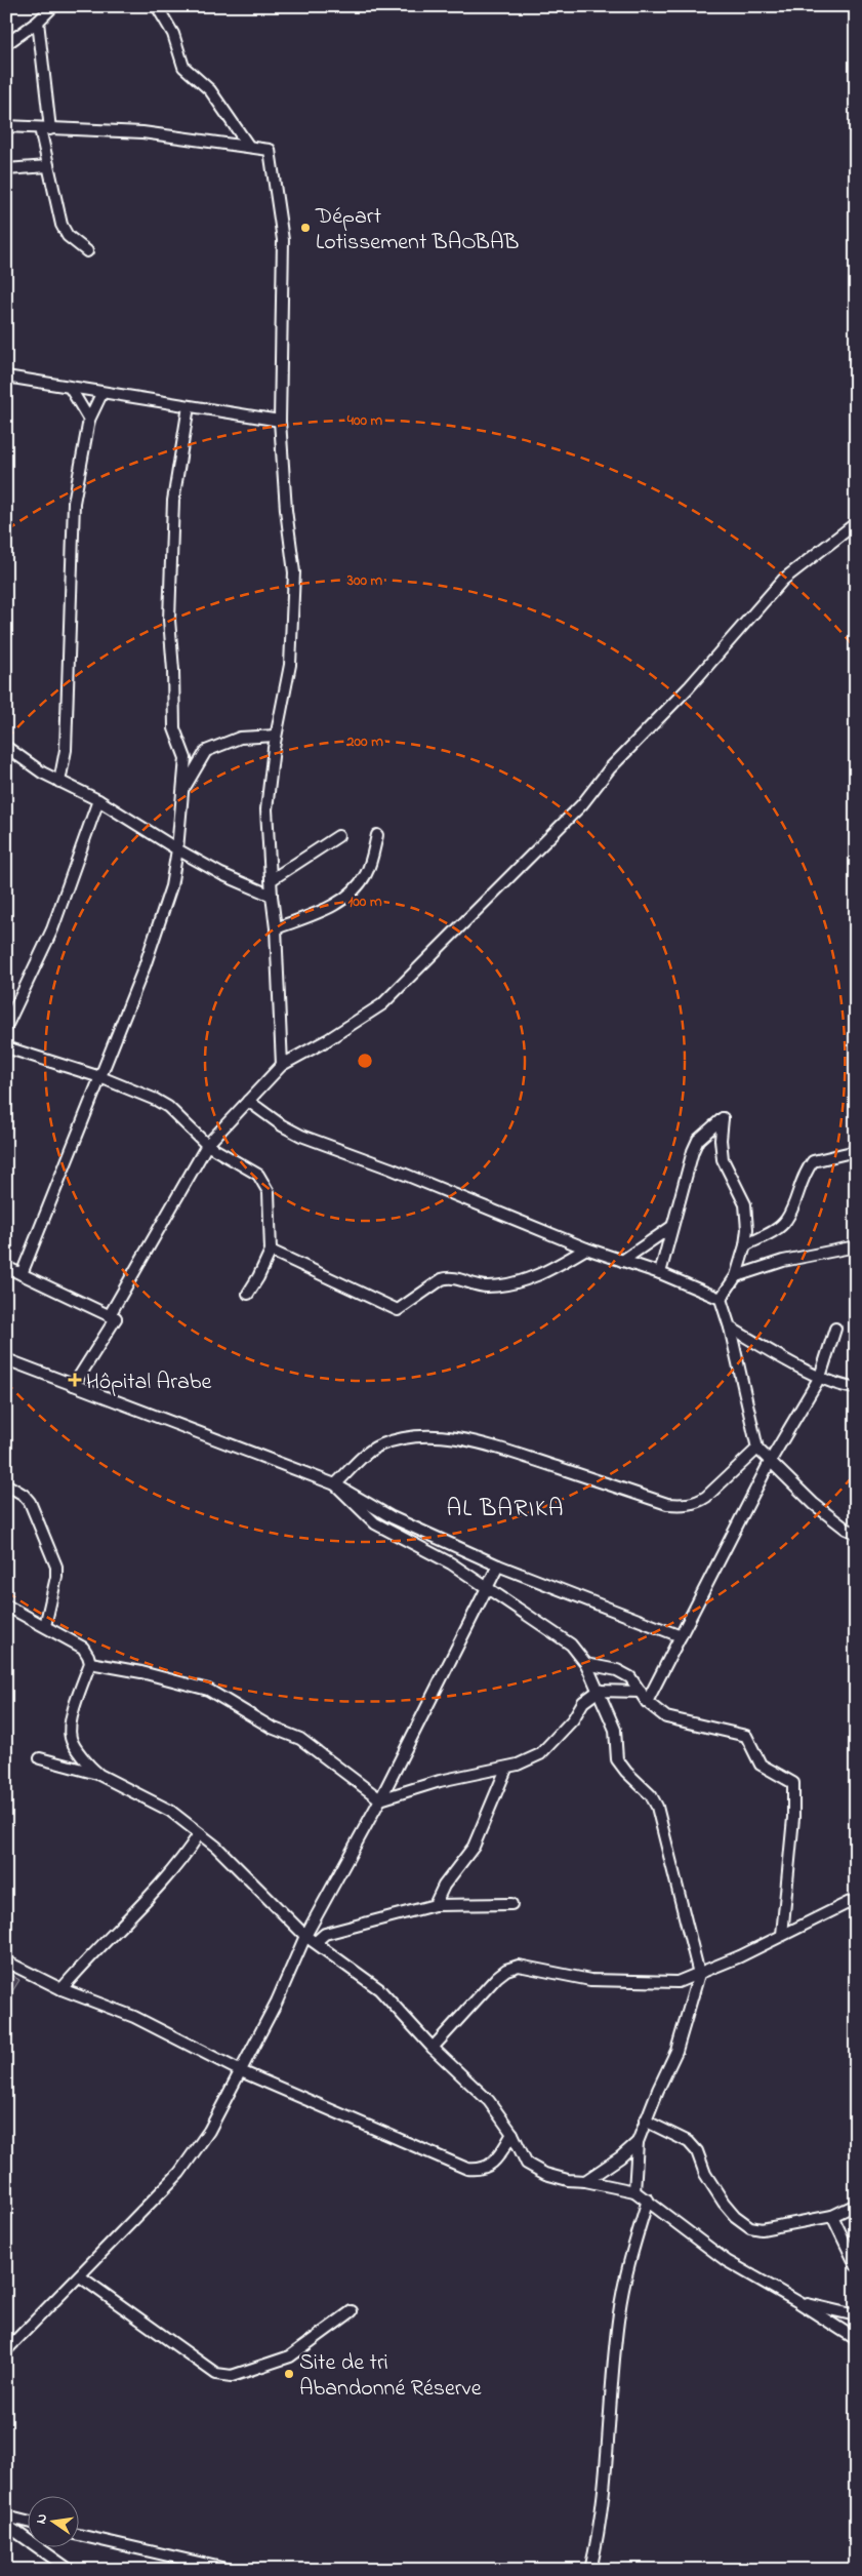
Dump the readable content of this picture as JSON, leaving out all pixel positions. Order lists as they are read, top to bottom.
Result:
{
  "districts": ["AL BARIKA"],
  "places": {
    "other": ["Départ Lotissement BAOBAB", "Site de tri Abandonné Réserve"],
    "health": ["Hôpital Arabe"]
  },
  "north": "left",
  "rings": [
    "400 m",
    "300 m",
    "200 m",
    "100 m"
  ]
}
